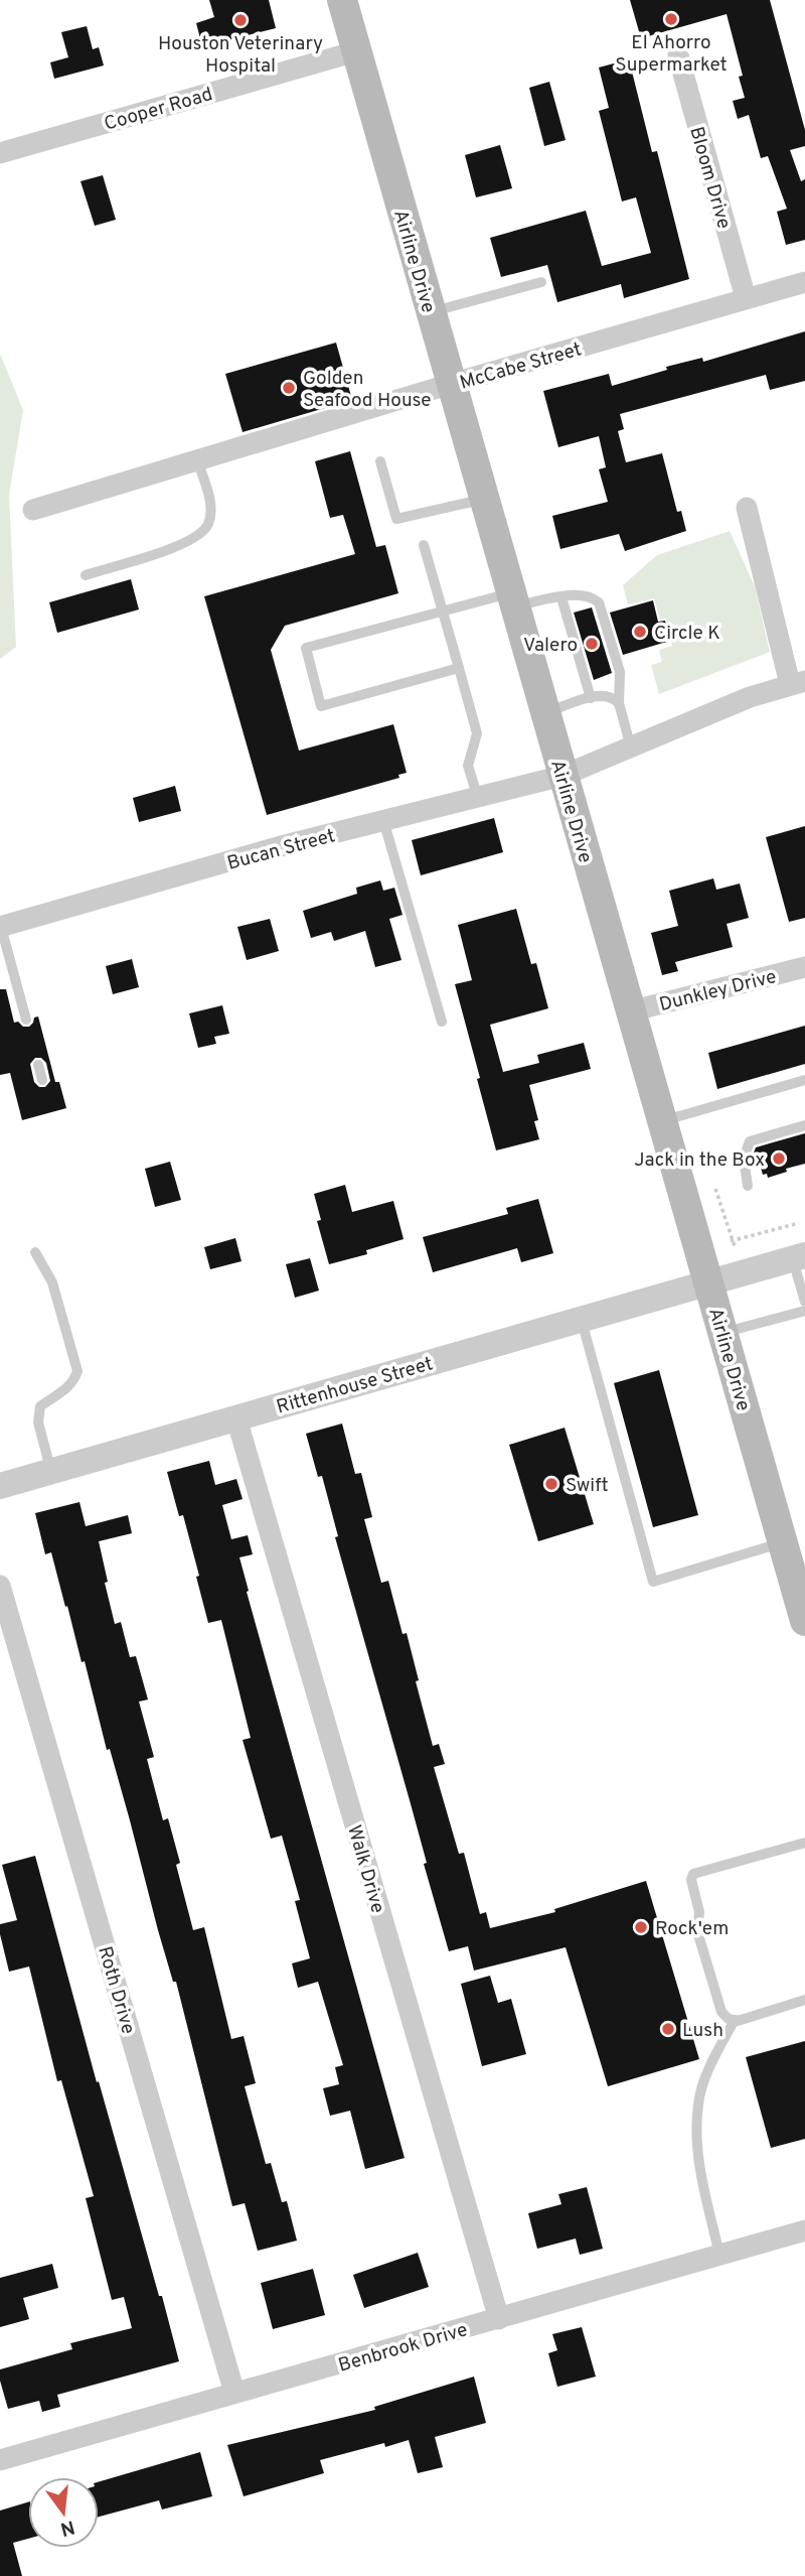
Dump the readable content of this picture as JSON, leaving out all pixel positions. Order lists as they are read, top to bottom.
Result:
{
  "streets": {
    "main road": ["Airline Drive"],
    "street": [
      "Cooper Road",
      "Bloom Drive",
      "McCabe Street",
      "Bucan Street",
      "Dunkley Drive",
      "Rittenhouse Street",
      "Walk Drive",
      "Roth Drive",
      "Benbrook Drive"
    ]
  },
  "crossings": [
    ["Cooper Road", "Airline Drive"],
    ["Bloom Drive", "McCabe Street"],
    ["Airline Drive", "McCabe Street"],
    ["Airline Drive", "Bucan Street"],
    ["Airline Drive", "Dunkley Drive"],
    ["Airline Drive", "Rittenhouse Street"],
    ["Rittenhouse Street", "Walk Drive"],
    ["Walk Drive", "Benbrook Drive"],
    ["Roth Drive", "Benbrook Drive"]
  ],
  "places": [
    "El Ahorro Supermarket",
    "Houston Veterinary Hospital",
    "Golden Seafood House",
    "Circle K",
    "Valero",
    "Jack in the Box",
    "Swift",
    "Rock'em",
    "Lush"
  ],
  "north": "bottom"
}
